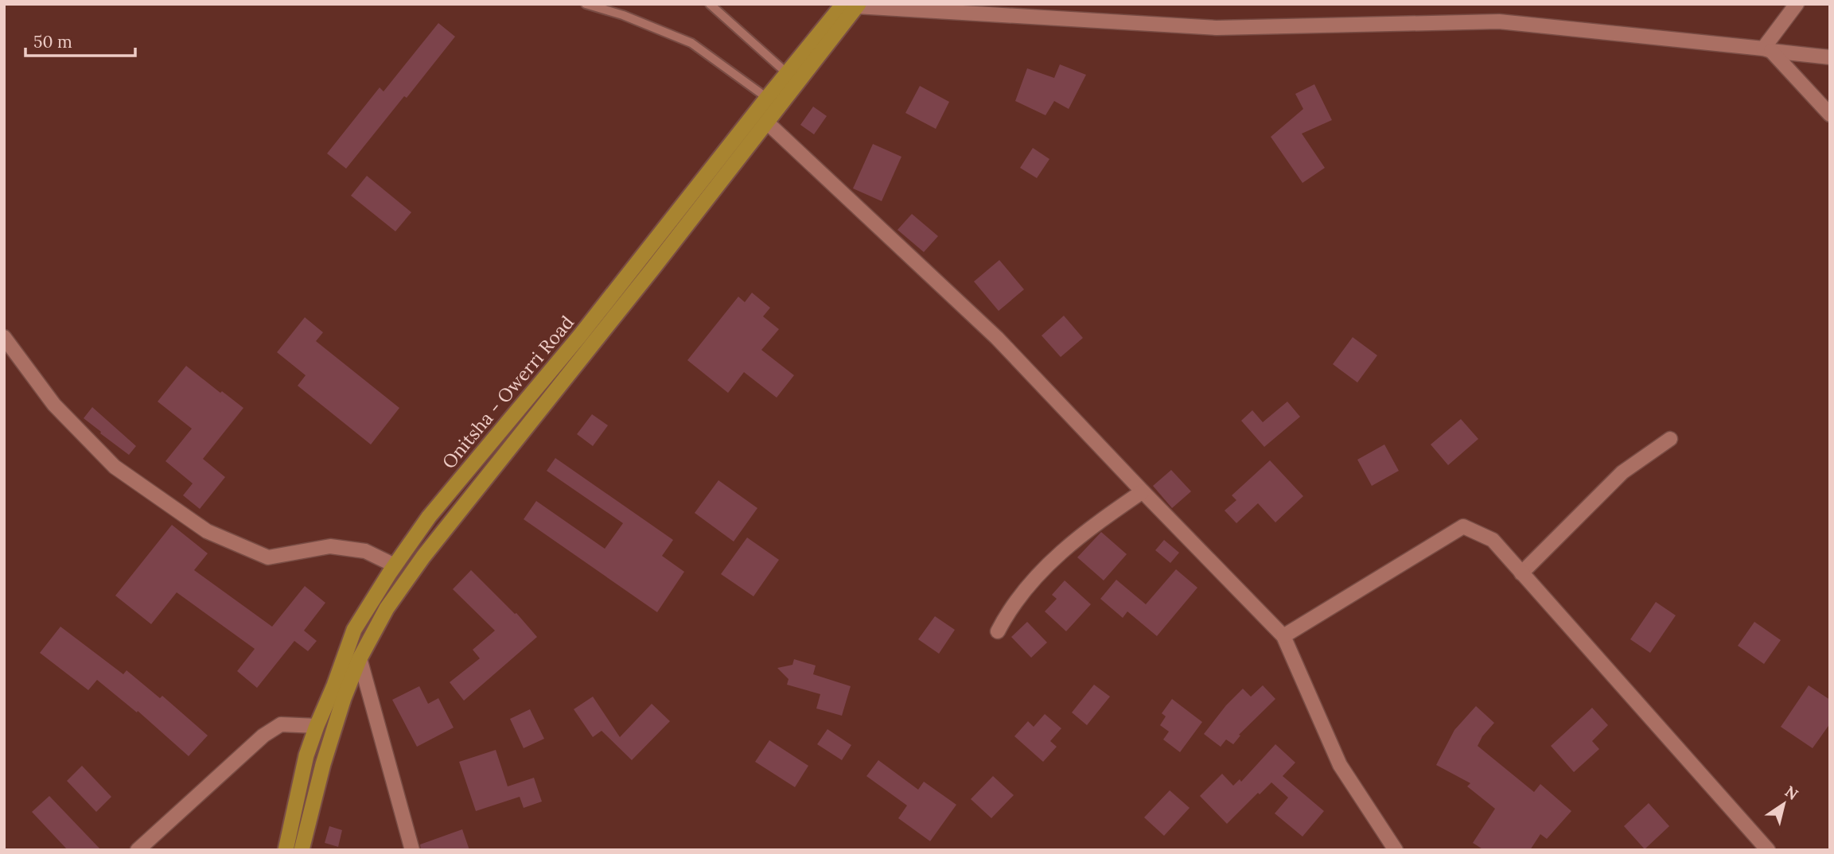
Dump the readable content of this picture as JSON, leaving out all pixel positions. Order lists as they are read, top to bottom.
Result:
{
  "streets": {
    "highway": ["Onitsha - Owerri Road"]
  },
  "scale_bar": "50 m",
  "north": "top right"
}
